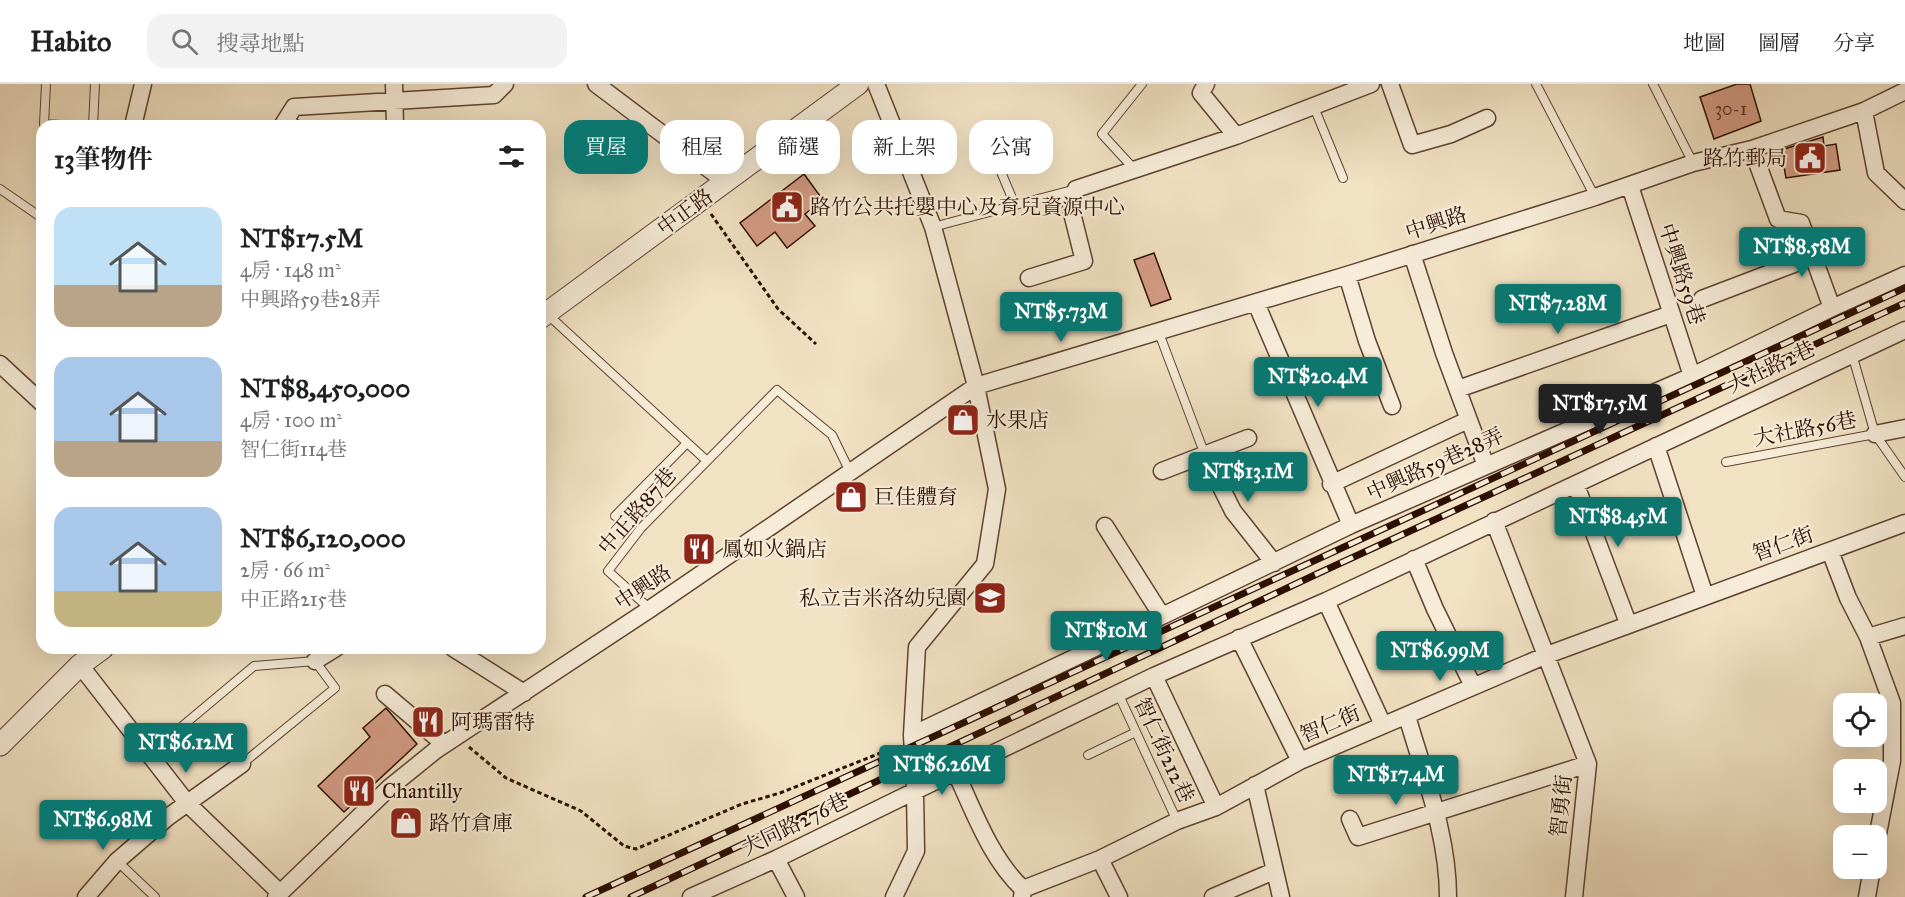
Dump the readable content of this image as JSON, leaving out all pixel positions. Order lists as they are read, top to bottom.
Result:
{
  "streets": {
    "street": [
      "中正路",
      "中興路",
      "中興路59巷",
      "大社路2巷",
      "中興路59巷28弄",
      "智仁街",
      "智勇街",
      "大同路276巷"
    ],
    "lane": ["大社路56巷", "中正路87巷", "智仁街212巷"]
  },
  "crossings": [
    ["中興路", "中興路59巷"],
    ["中興路", "中正路87巷"],
    ["中興路59巷", "中興路59巷28弄"],
    ["大社路2巷", "智勇街"],
    ["大社路2巷", "大同路276巷"],
    ["智仁街", "智仁街212巷"],
    ["智仁街", "智勇街"],
    ["智仁街212巷", "大同路276巷"]
  ],
  "places": {
    "public building": ["路竹郵局", "路竹公共托嬰中心及育兒資源中心"],
    "shop": ["水果店", "巨佳體育", "路竹倉庫"],
    "restaurant": ["鳳如火鍋店", "阿瑪雷特", "Chantilly"],
    "school or university": ["私立吉米洛幼兒園"]
  },
  "house_numbers": ["30-1"],
  "page": {
    "header": "Habito",
    "search": "搜尋地點",
    "nav": ["地圖", "圖層", "分享"],
    "chip": [
      "買屋",
      "租屋",
      "篩選",
      "新上架",
      "公寓"
    ],
    "heading": "13筆物件",
    "list": [
      {
        "name": "NT$17.5M",
        "note": "4房 · 148 m² · 中興路59巷28弄"
      },
      {
        "name": "NT$8,450,000",
        "note": "4房 · 100 m² · 智仁街114巷"
      },
      {
        "name": "NT$6,120,000",
        "note": "2房 · 66 m² · 中正路215巷"
      }
    ],
    "price": [
      "NT$8.58M",
      "NT$7.28M",
      "NT$5.73M",
      "NT$20.4M",
      "NT$17.5M",
      "NT$13.1M",
      "NT$8.45M",
      "NT$10M",
      "NT$6.99M",
      "NT$6.12M",
      "NT$6.26M",
      "NT$17.4M",
      "NT$6.98M"
    ],
    "map_buttons": ["+", "−"]
  }
}
